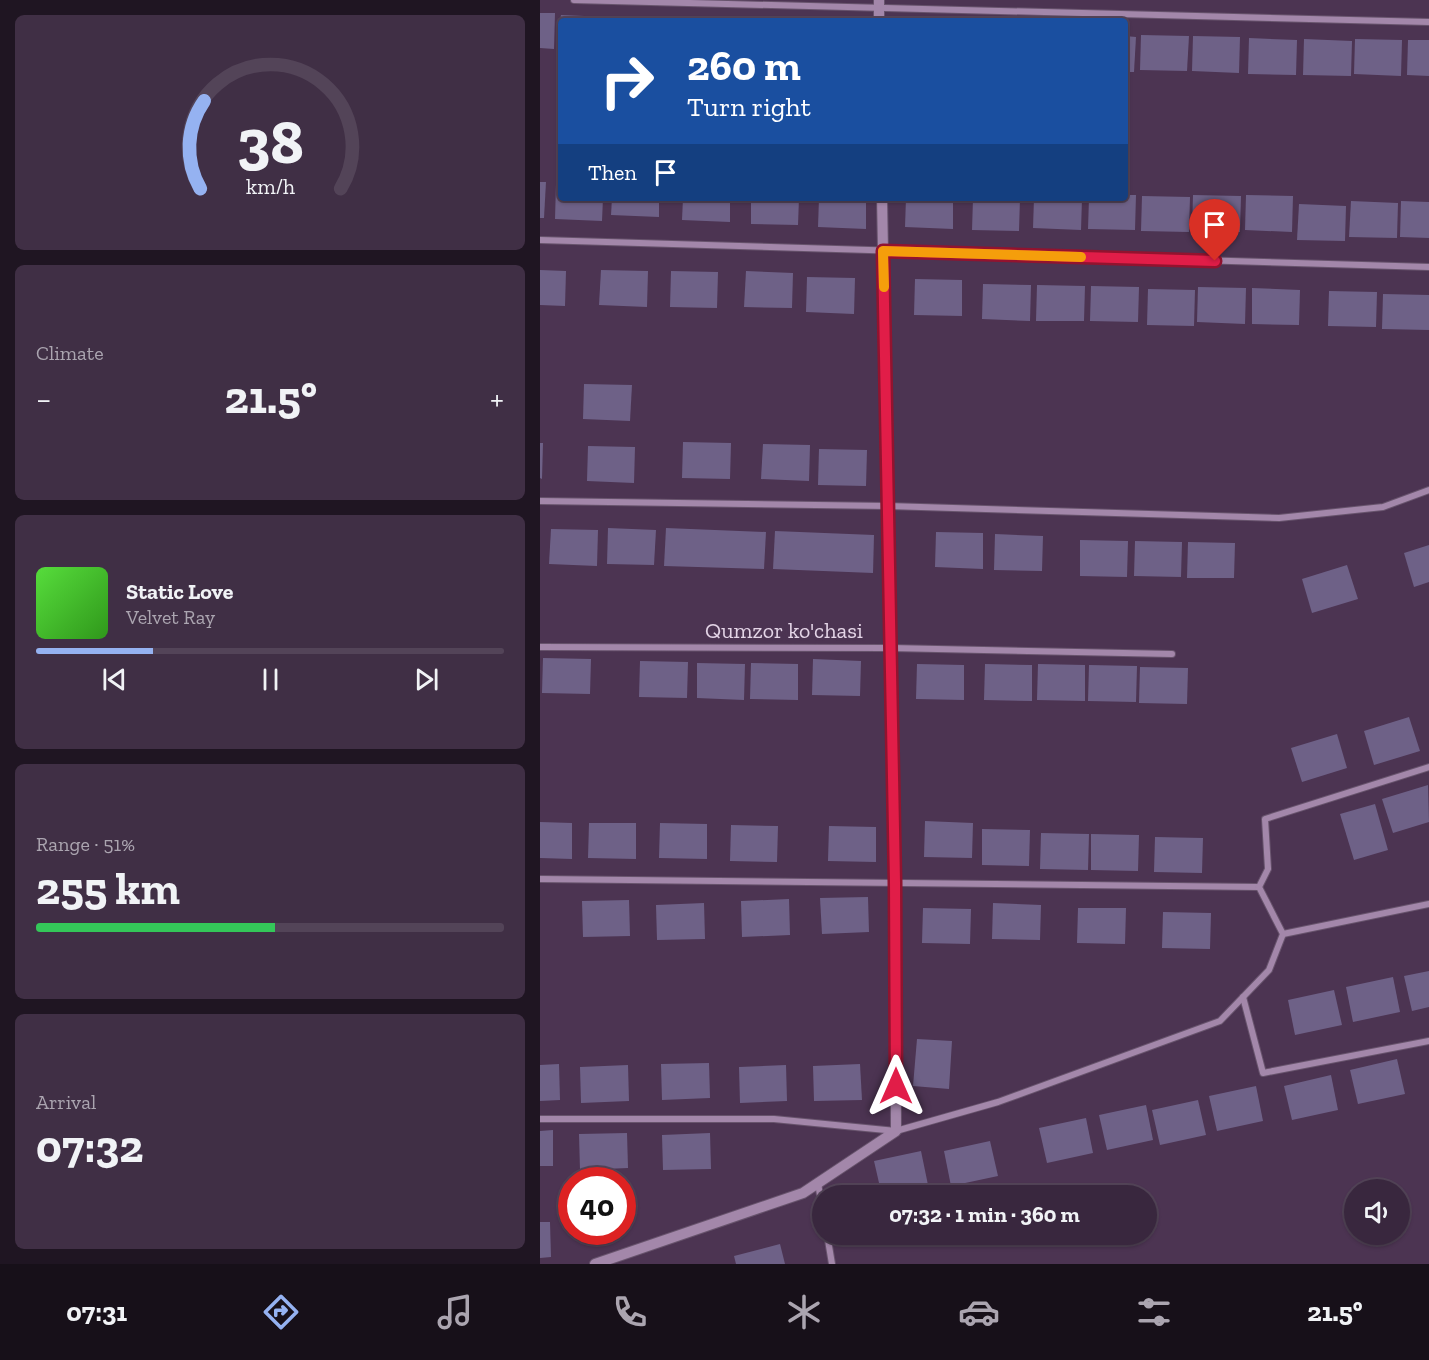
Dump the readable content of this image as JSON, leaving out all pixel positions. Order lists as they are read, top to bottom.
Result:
{
  "streets": {
    "street": ["Qumzor ko'chasi"]
  },
  "page": {
    "turn": ["260 m", "Turn right"],
    "then": "Then",
    "tile": [
      "Climate",
      ["Range · 51%", "255 km"],
      ["Arrival", "07:32"]
    ],
    "heat": ["−", "21.5°", "+"],
    "song": ["Static Love", "Velvet Ray"],
    "limit": "40",
    "trip": "07:32 · 1 min · 360 m",
    "tabs": ["07:31", "21.5°"],
    "gauge": ["38", "km/h"]
  }
}
